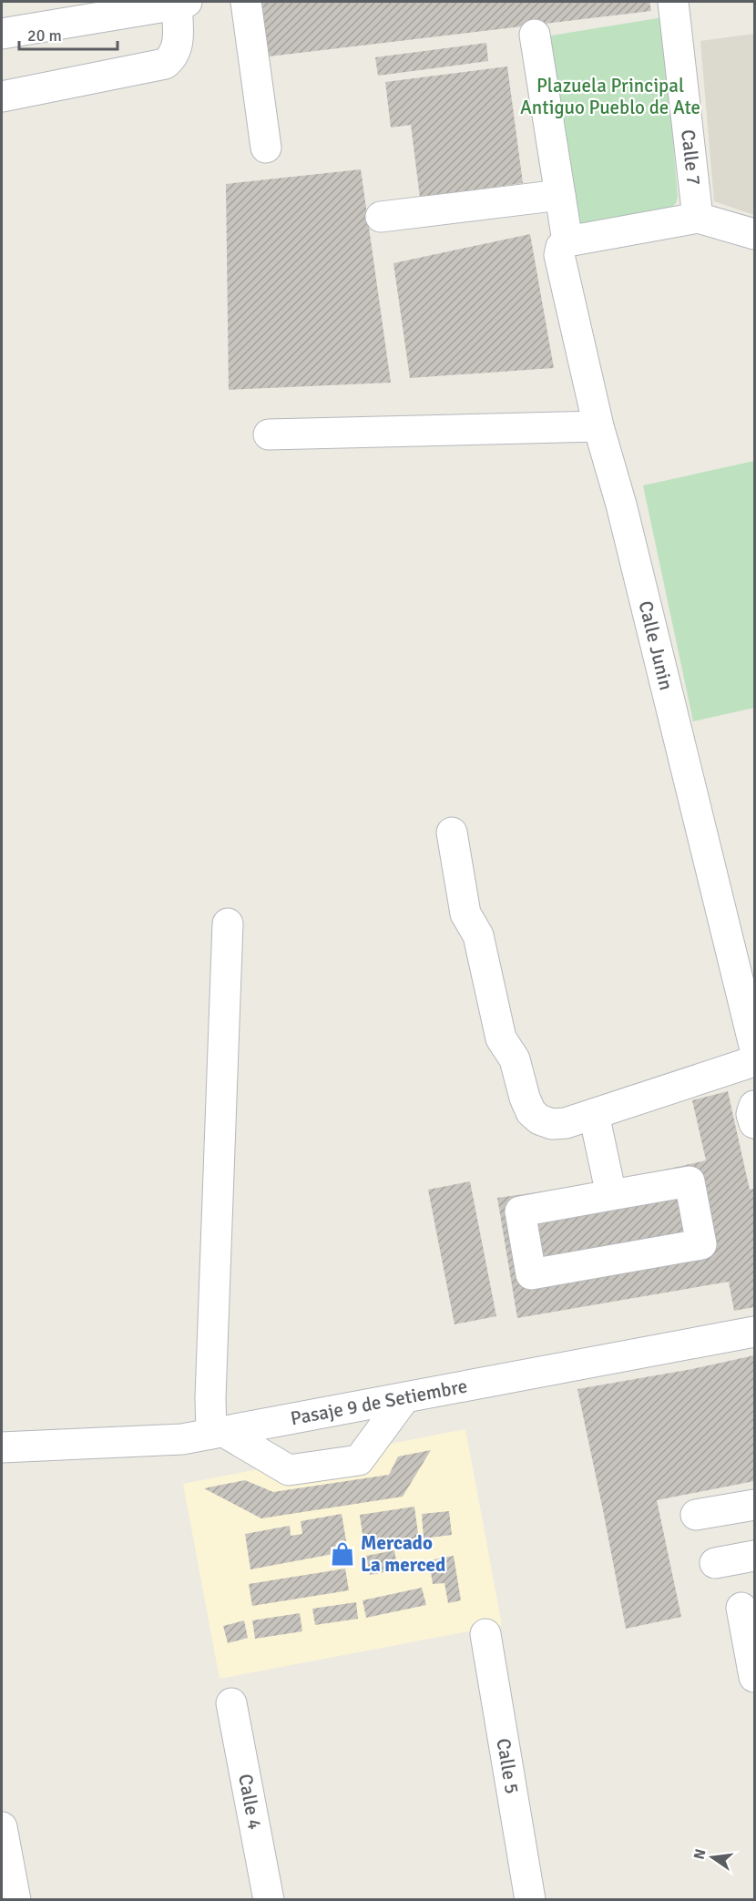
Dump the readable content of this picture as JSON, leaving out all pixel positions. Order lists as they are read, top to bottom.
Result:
{
  "streets": {
    "street": [
      "Calle 7",
      "Calle Junin",
      "Pasaje 9 de Setiembre",
      "Calle 5",
      "Calle 4"
    ]
  },
  "parks": ["Plazuela Principal Antiguo Pueblo de Ate"],
  "places": {
    "shop": ["Mercado La merced"]
  },
  "scale_bar": "20 m",
  "north": "left"
}
